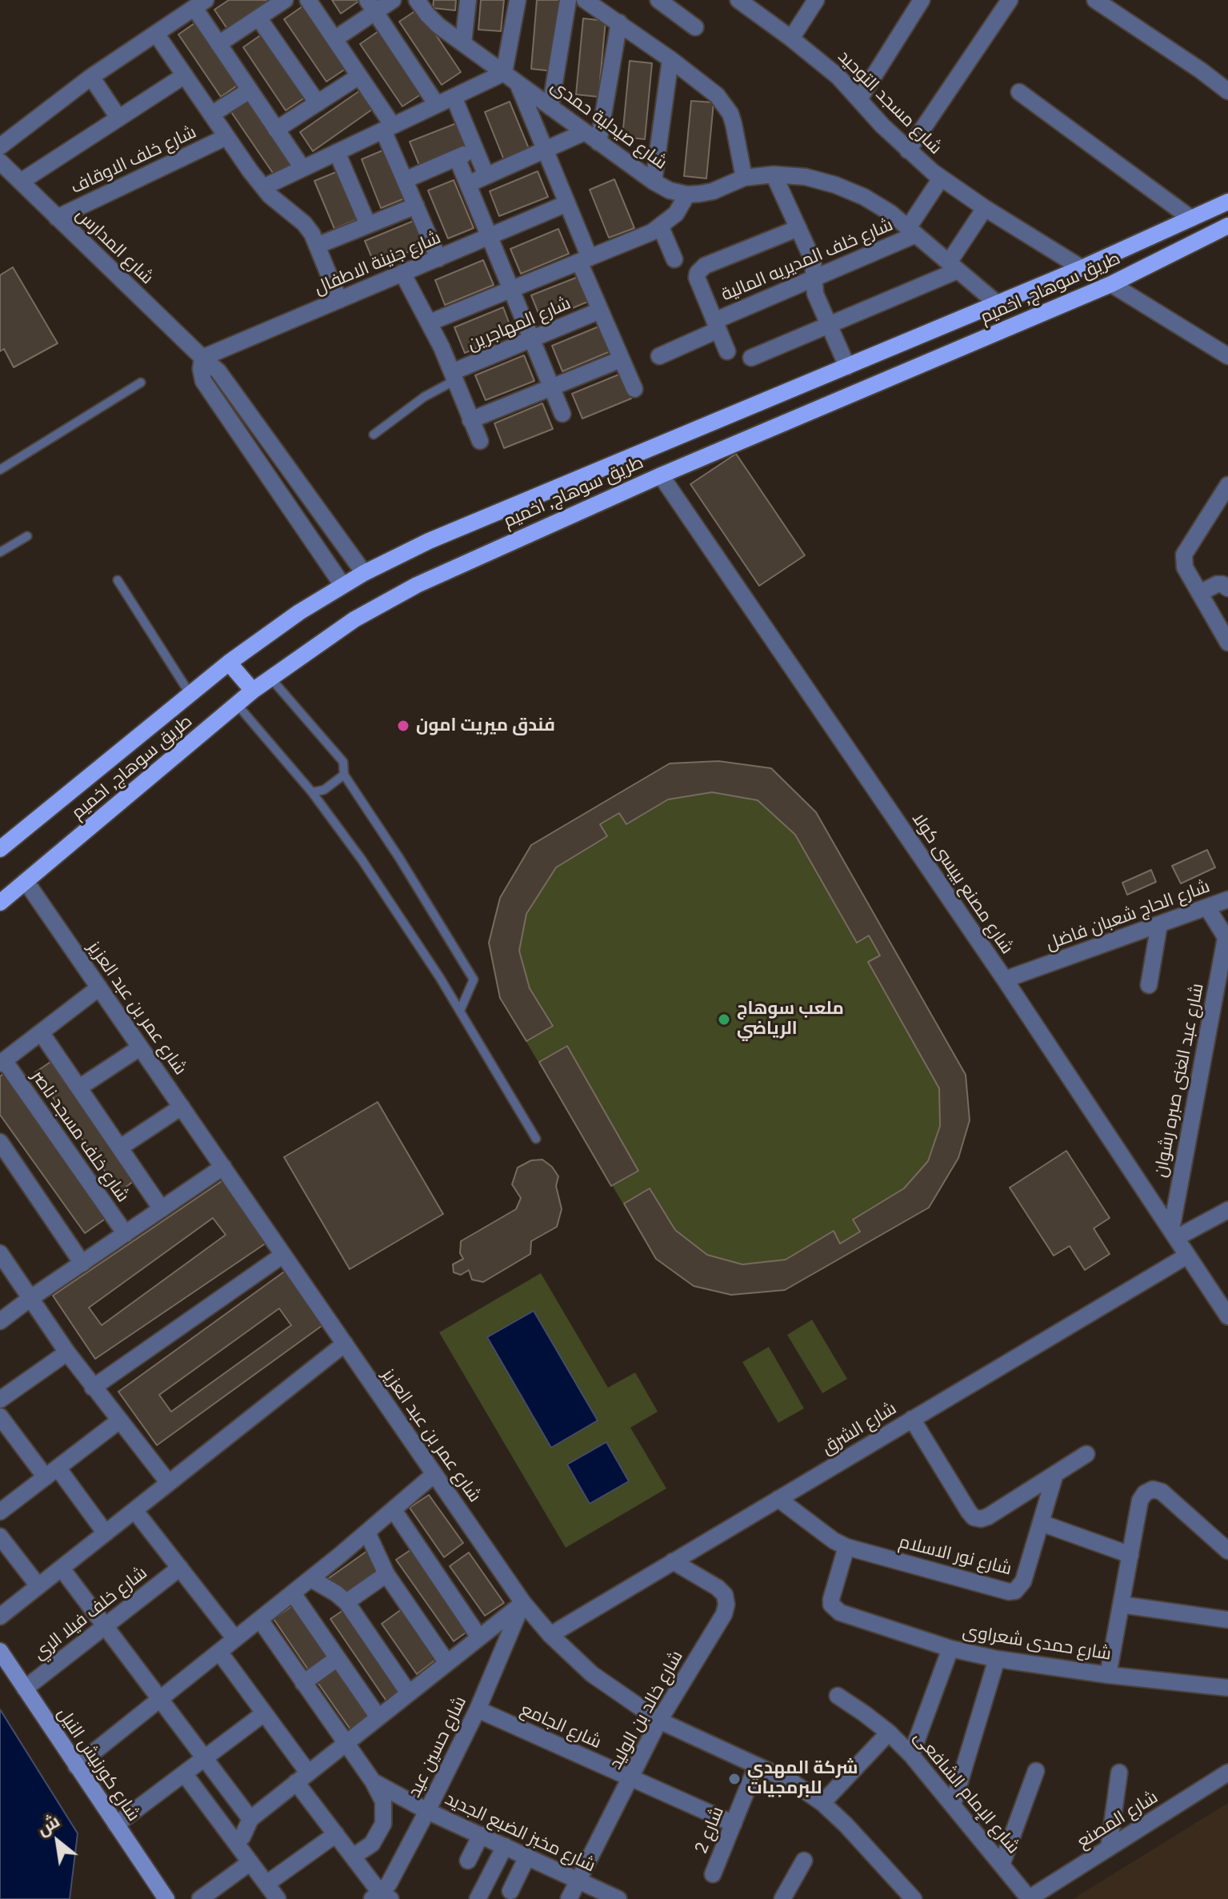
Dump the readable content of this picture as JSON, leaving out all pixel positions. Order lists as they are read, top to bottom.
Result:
{
  "streets": {
    "main road": ["طريق سوهاج, اخميم", "شارع كورنيش النيل"],
    "street": [
      "شارع مسجد التوحيد",
      "شارع صيدلية حمدى",
      "شارع خلف الاوقاف",
      "شارع المدارس",
      "شارع خلف المديريه المالية",
      "شارع جنينة الاطفال",
      "شارع المهاجرين",
      "شارع مصنع بيبسى كولا",
      "شارع الحاج شعبان فاضل",
      "شارع عمر بن عبد العزيز",
      "شارع عبد الغنى صبره رشوان",
      "شارع خلف مسجد ناصر",
      "شارع الشرق",
      "شارع نور الاسلام",
      "شارع خلف فيلا الري",
      "شارع حمدى شعراوى",
      "شارع خالد بن الوليد",
      "شارع الجامع",
      "شارع حسين عيد",
      "شارع الإمام الشافعى",
      "شارع المصنع",
      "شارع 2",
      "شارع مخبز الضبع الجديد"
    ]
  },
  "crossings": [
    ["شارع مسجد التوحيد", "طريق سوهاج, اخميم"],
    ["شارع خلف الاوقاف", "شارع المدارس"],
    ["شارع المدارس", "شارع جنينة الاطفال"],
    ["شارع المدارس", "طريق سوهاج, اخميم"],
    ["طريق سوهاج, اخميم", "شارع مصنع بيبسى كولا"],
    ["طريق سوهاج, اخميم", "شارع عمر بن عبد العزيز"],
    ["شارع مصنع بيبسى كولا", "شارع الحاج شعبان فاضل"],
    ["شارع مصنع بيبسى كولا", "شارع عبد الغنى صبره رشوان"],
    ["شارع مصنع بيبسى كولا", "شارع الشرق"],
    ["شارع عمر بن عبد العزيز", "شارع الشرق"],
    ["شارع عمر بن عبد العزيز", "شارع خالد بن الوليد"],
    ["شارع عمر بن عبد العزيز", "شارع حسين عيد"],
    ["شارع عمر بن عبد العزيز", "شارع 2"],
    ["شارع الشرق", "شارع نور الاسلام"],
    ["شارع الشرق", "شارع خالد بن الوليد"],
    ["شارع نور الاسلام", "شارع حمدى شعراوى"],
    ["شارع خلف فيلا الري", "شارع كورنيش النيل"],
    ["شارع خالد بن الوليد", "شارع الجامع"],
    ["شارع خالد بن الوليد", "شارع مخبز الضبع الجديد"],
    ["شارع الجامع", "شارع حسين عيد"],
    ["شارع الجامع", "شارع 2"],
    ["شارع حسين عيد", "شارع مخبز الضبع الجديد"],
    ["شارع الإمام الشافعى", "شارع المصنع"]
  ],
  "places": ["فندق ميريت امون", "ملعب سوهاج الرياضي", "شركة المهدي للبرمجيات"],
  "north": "top left"
}
